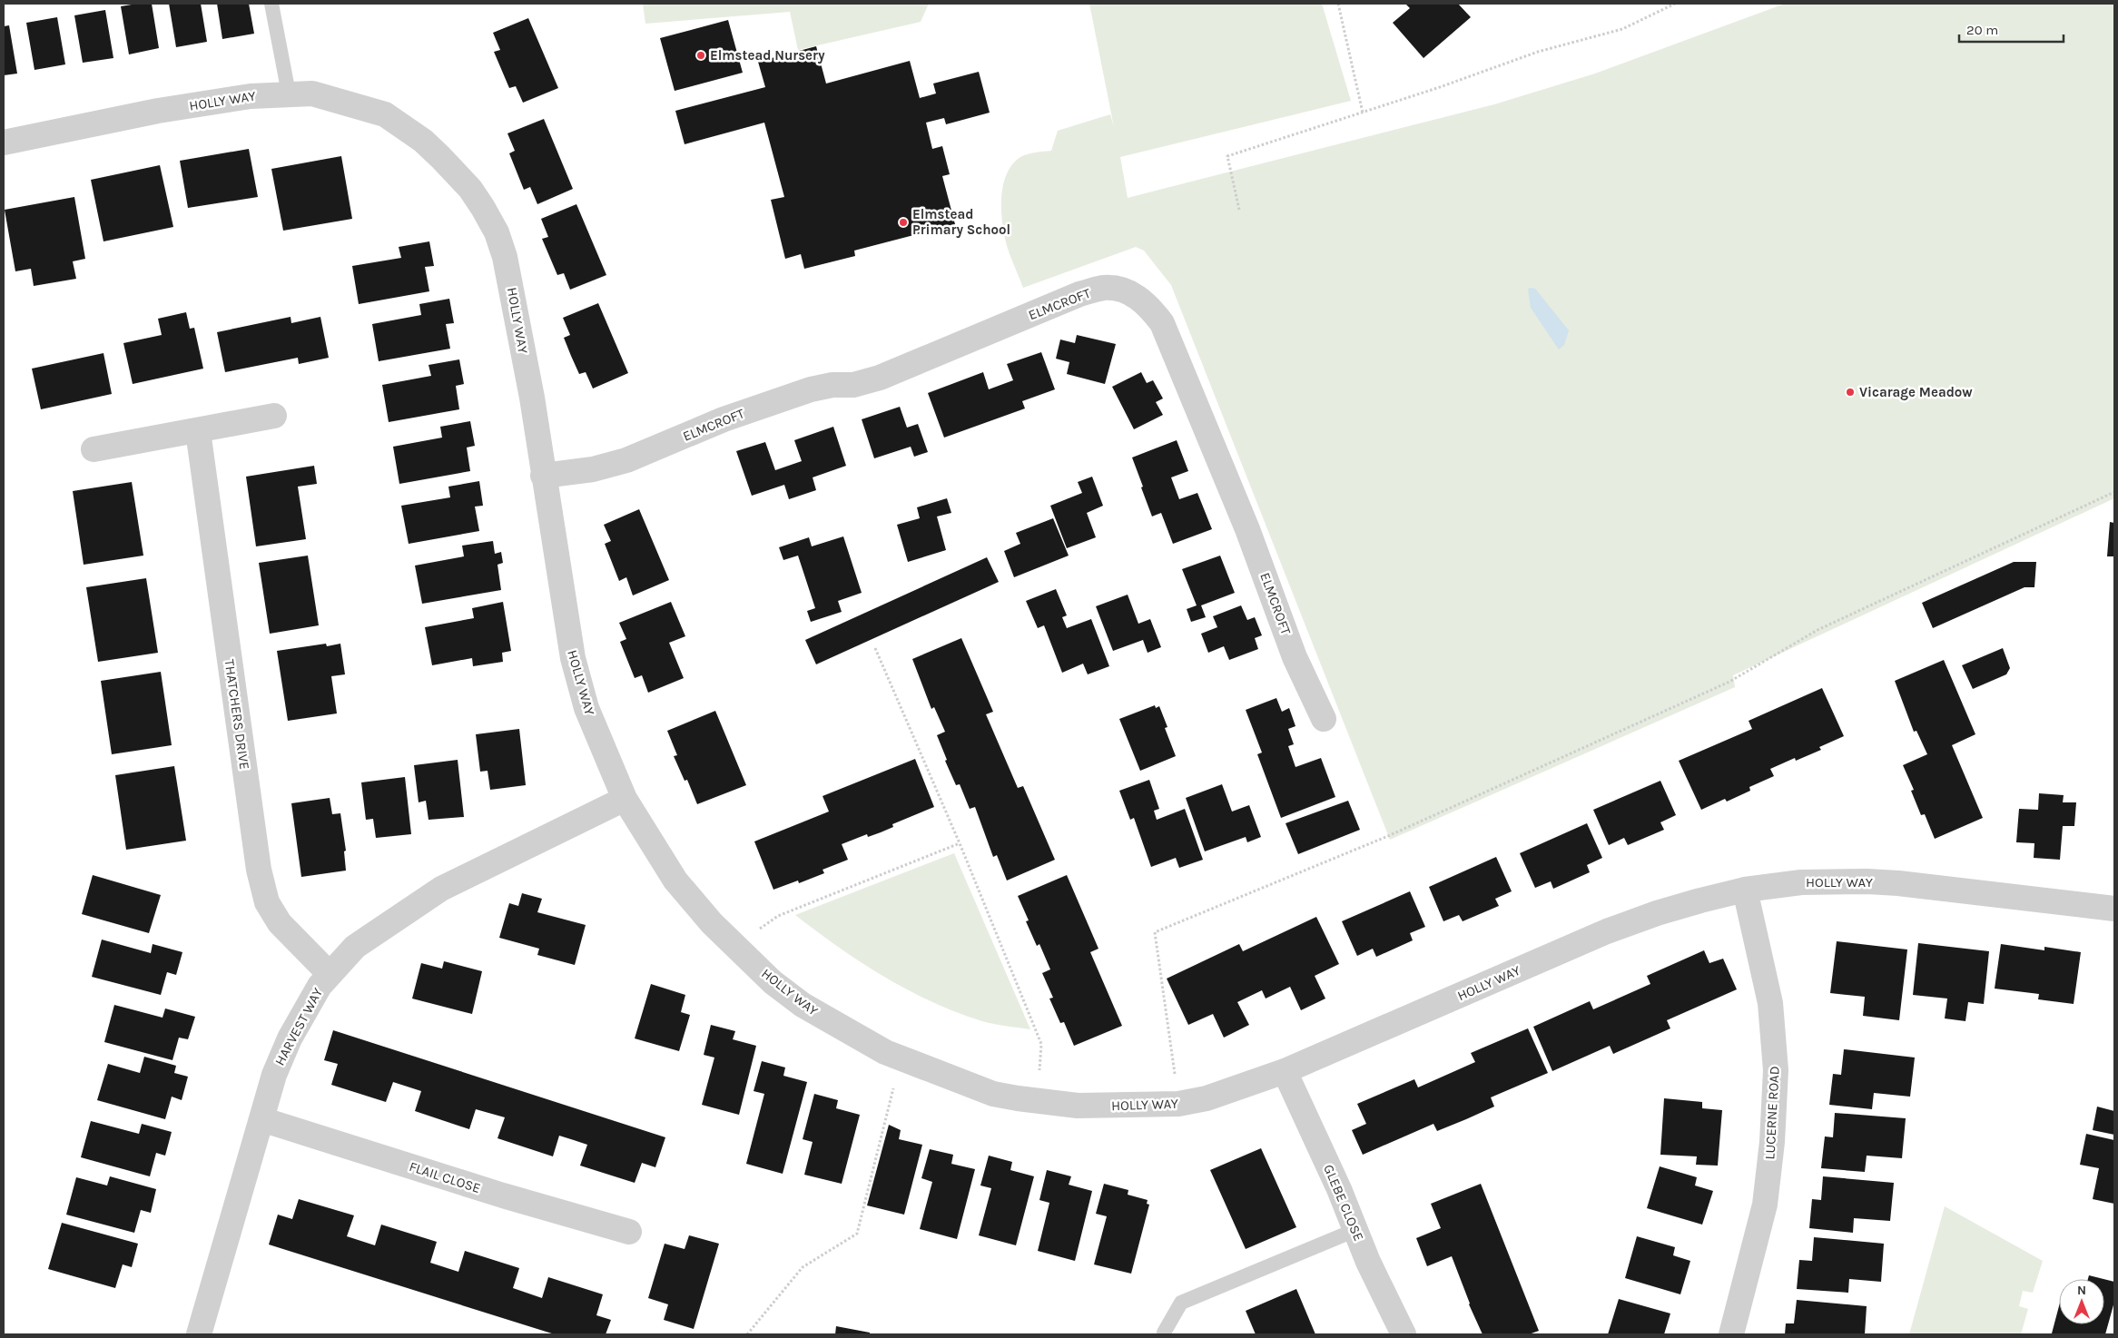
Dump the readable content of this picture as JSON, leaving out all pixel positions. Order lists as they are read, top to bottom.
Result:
{
  "streets": {
    "street": [
      "HOLLY WAY",
      "ELMCROFT",
      "THATCHERS DRIVE",
      "HARVEST WAY",
      "LUCERNE ROAD",
      "FLAIL CLOSE",
      "GLEBE CLOSE"
    ]
  },
  "crossings": [
    ["HOLLY WAY", "ELMCROFT"],
    ["HOLLY WAY", "HARVEST WAY"],
    ["HOLLY WAY", "LUCERNE ROAD"],
    ["HOLLY WAY", "GLEBE CLOSE"],
    ["THATCHERS DRIVE", "HARVEST WAY"],
    ["HARVEST WAY", "FLAIL CLOSE"]
  ],
  "places": ["Elmstead Nursery", "Elmstead Primary School", "Vicarage Meadow"],
  "scale_bar": "20 m",
  "north": "top"
}
